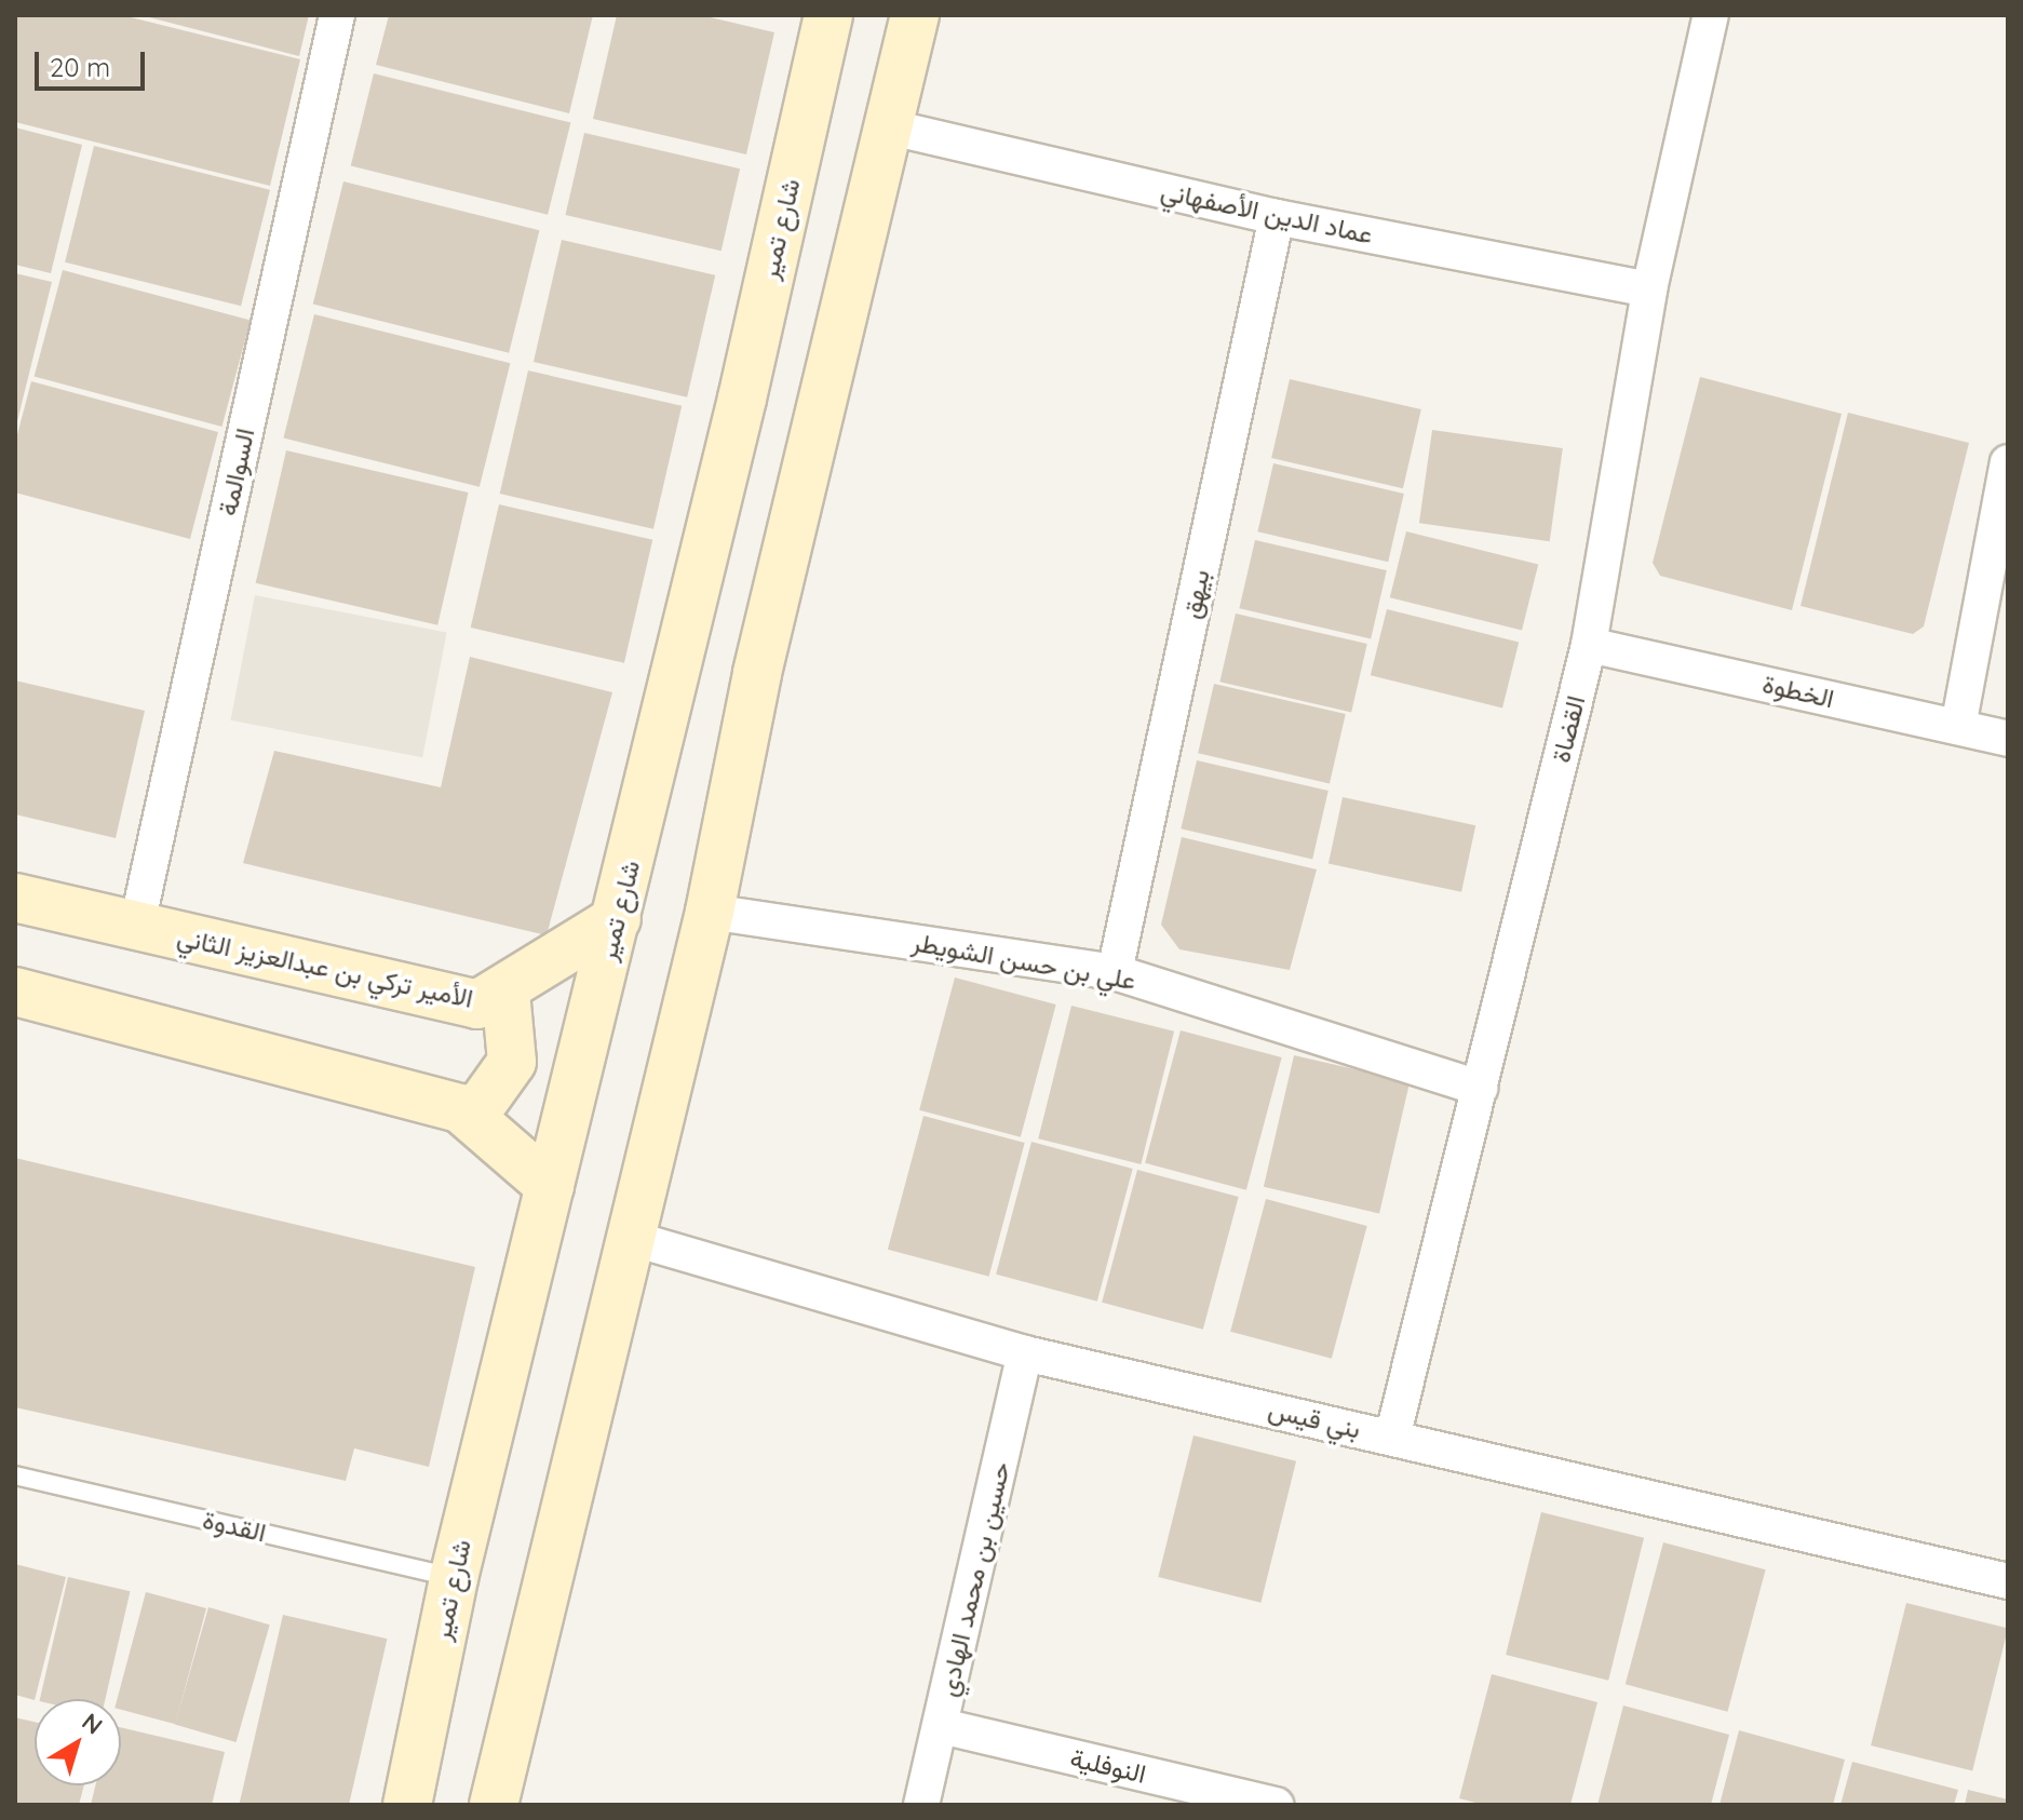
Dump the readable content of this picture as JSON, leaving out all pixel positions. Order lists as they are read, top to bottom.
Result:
{
  "streets": {
    "street": [
      "عماد الدين الأصفهاني",
      "شارع تمير",
      "السوالمة",
      "بيهق",
      "الخطوة",
      "القضاة",
      "علي بن حسن الشويطر",
      "الأمير تركي بن عبدالعزيز الثاني",
      "بني قيس",
      "حسين بن محمد الهادي",
      "النوفلية"
    ],
    "lane": ["القدوة"]
  },
  "crossings": [
    ["عماد الدين الأصفهاني", "بيهق"],
    ["عماد الدين الأصفهاني", "القضاة"],
    ["شارع تمير", "الأمير تركي بن عبدالعزيز الثاني"],
    ["شارع تمير", "القدوة"],
    ["السوالمة", "الأمير تركي بن عبدالعزيز الثاني"],
    ["بيهق", "علي بن حسن الشويطر"],
    ["الخطوة", "القضاة"],
    ["القضاة", "علي بن حسن الشويطر"],
    ["القضاة", "بني قيس"],
    ["بني قيس", "حسين بن محمد الهادي"],
    ["حسين بن محمد الهادي", "النوفلية"]
  ],
  "scale_bar": "20 m",
  "north": "top right"
}
